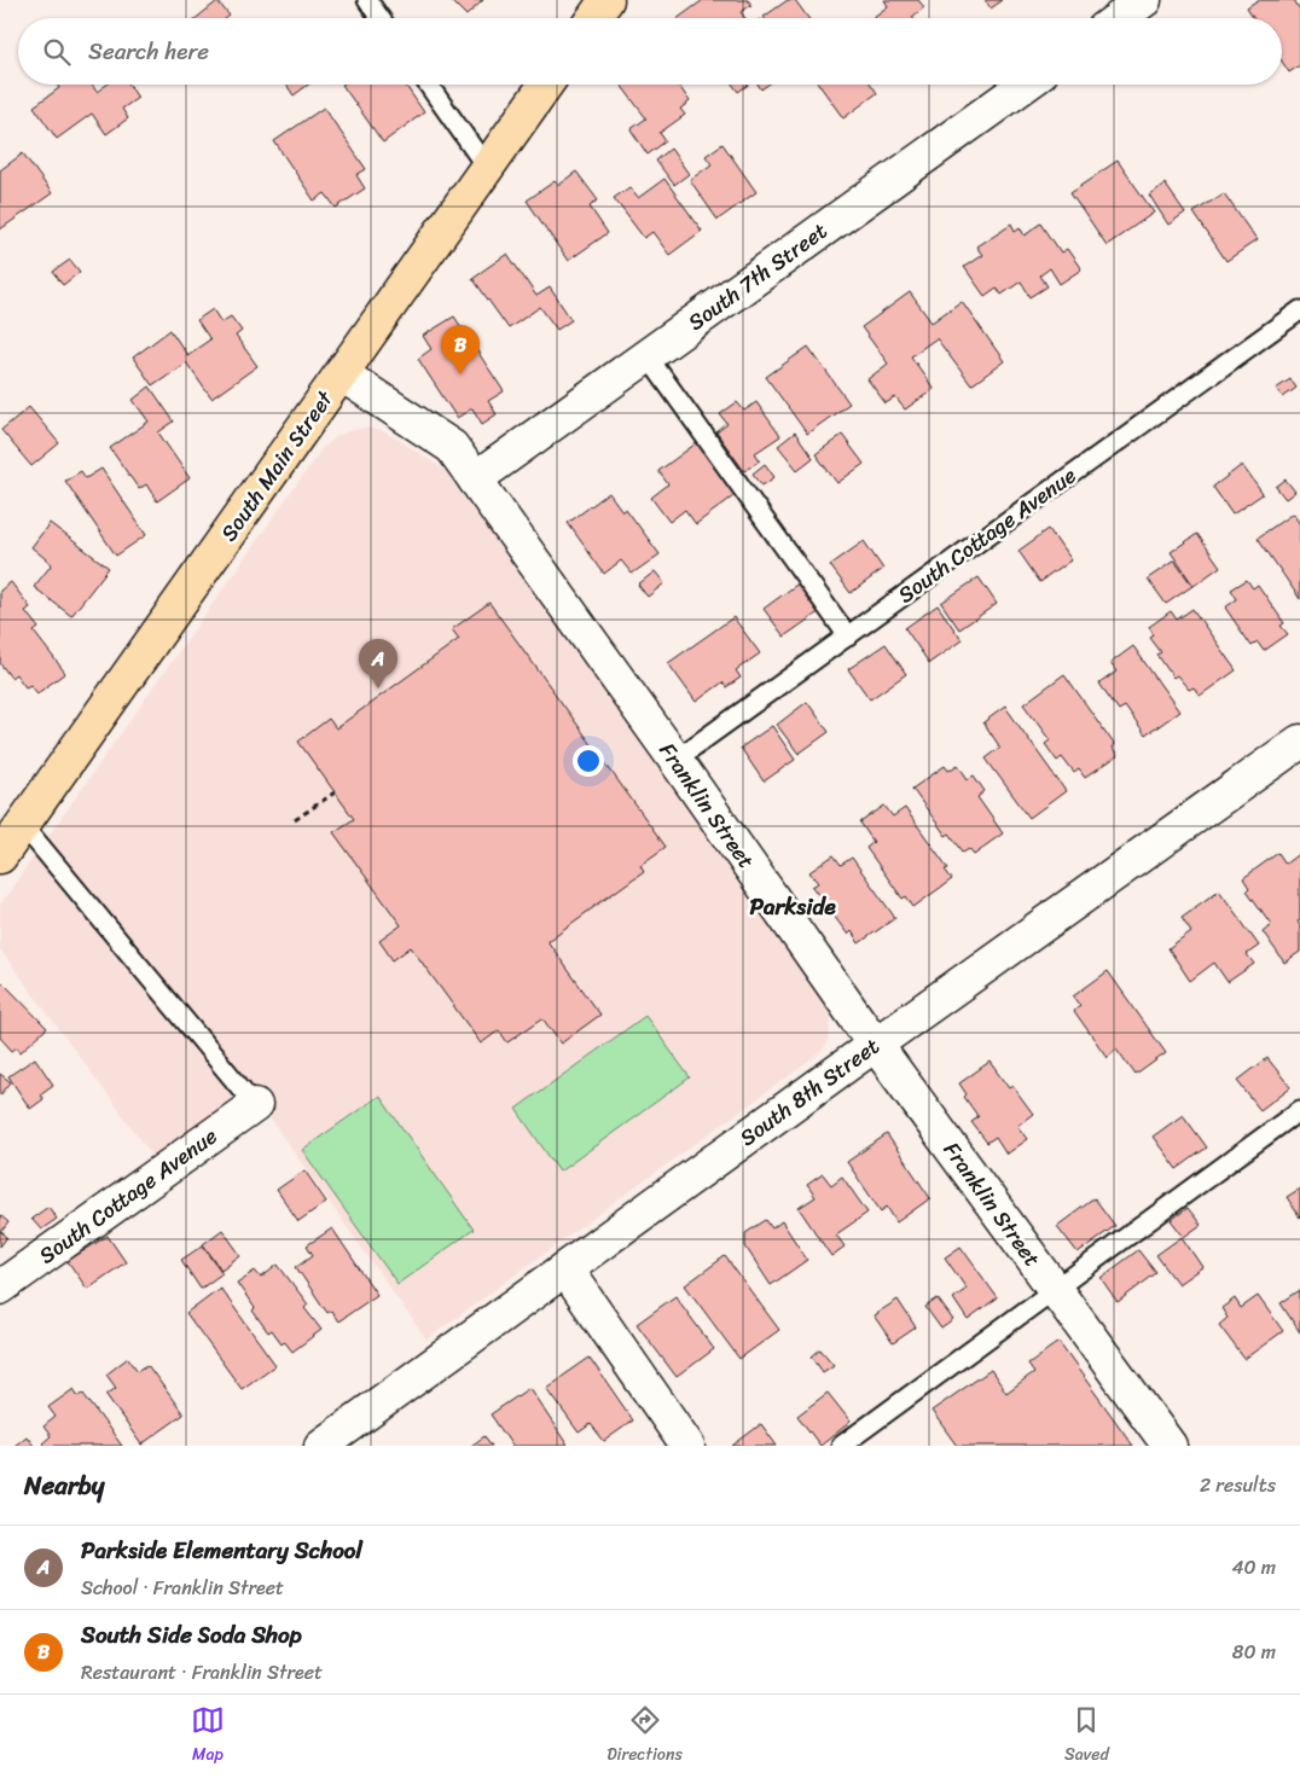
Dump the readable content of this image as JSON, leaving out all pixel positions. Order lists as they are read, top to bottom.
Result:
{
  "streets": {
    "main road": ["South Main Street"],
    "street": [
      "South 7th Street",
      "South Cottage Avenue",
      "Franklin Street",
      "South 8th Street"
    ]
  },
  "crossings": [
    ["South 7th Street", "Franklin Street"],
    ["South Main Street", "Franklin Street"],
    ["South Cottage Avenue", "Franklin Street"],
    ["Franklin Street", "South 8th Street"]
  ],
  "districts": ["Parkside"],
  "page": {
    "search": "Search here",
    "pins": ["B", "A"],
    "heading": ["Nearby", "2 results"],
    "list": [
      {
        "mark": "A",
        "name": "Parkside Elementary School",
        "note": "School · Franklin Street",
        "value": "40 m"
      },
      {
        "mark": "B",
        "name": "South Side Soda Shop",
        "note": "Restaurant · Franklin Street",
        "value": "80 m"
      }
    ],
    "nav": ["Map", "Directions", "Saved"]
  }
}
